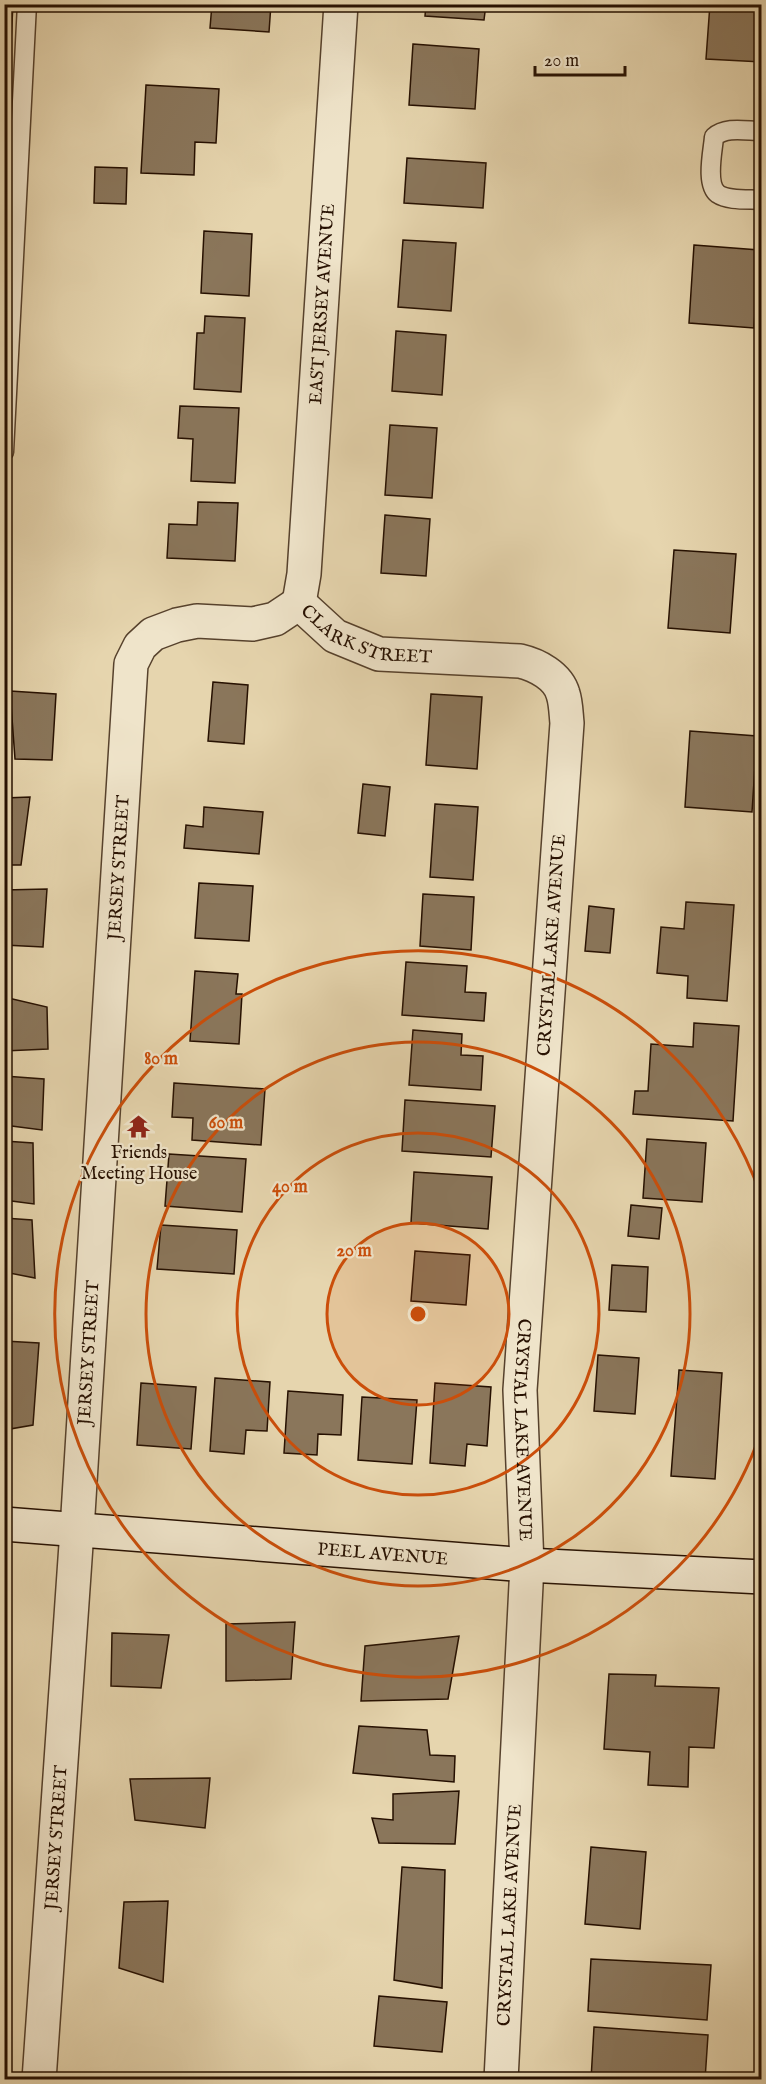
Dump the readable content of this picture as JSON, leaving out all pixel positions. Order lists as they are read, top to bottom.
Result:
{
  "streets": {
    "street": [
      "EAST JERSEY AVENUE",
      "CLARK STREET",
      "JERSEY STREET",
      "CRYSTAL LAKE AVENUE",
      "PEEL AVENUE"
    ]
  },
  "crossings": [
    ["EAST JERSEY AVENUE", "CLARK STREET"],
    ["CLARK STREET", "JERSEY STREET"],
    ["CLARK STREET", "CRYSTAL LAKE AVENUE"],
    ["JERSEY STREET", "PEEL AVENUE"],
    ["CRYSTAL LAKE AVENUE", "PEEL AVENUE"]
  ],
  "places": {
    "temple": ["Friends Meeting House"]
  },
  "scale_bar": "20 m",
  "rings": [
    "80 m",
    "60 m",
    "40 m",
    "20 m"
  ]
}
